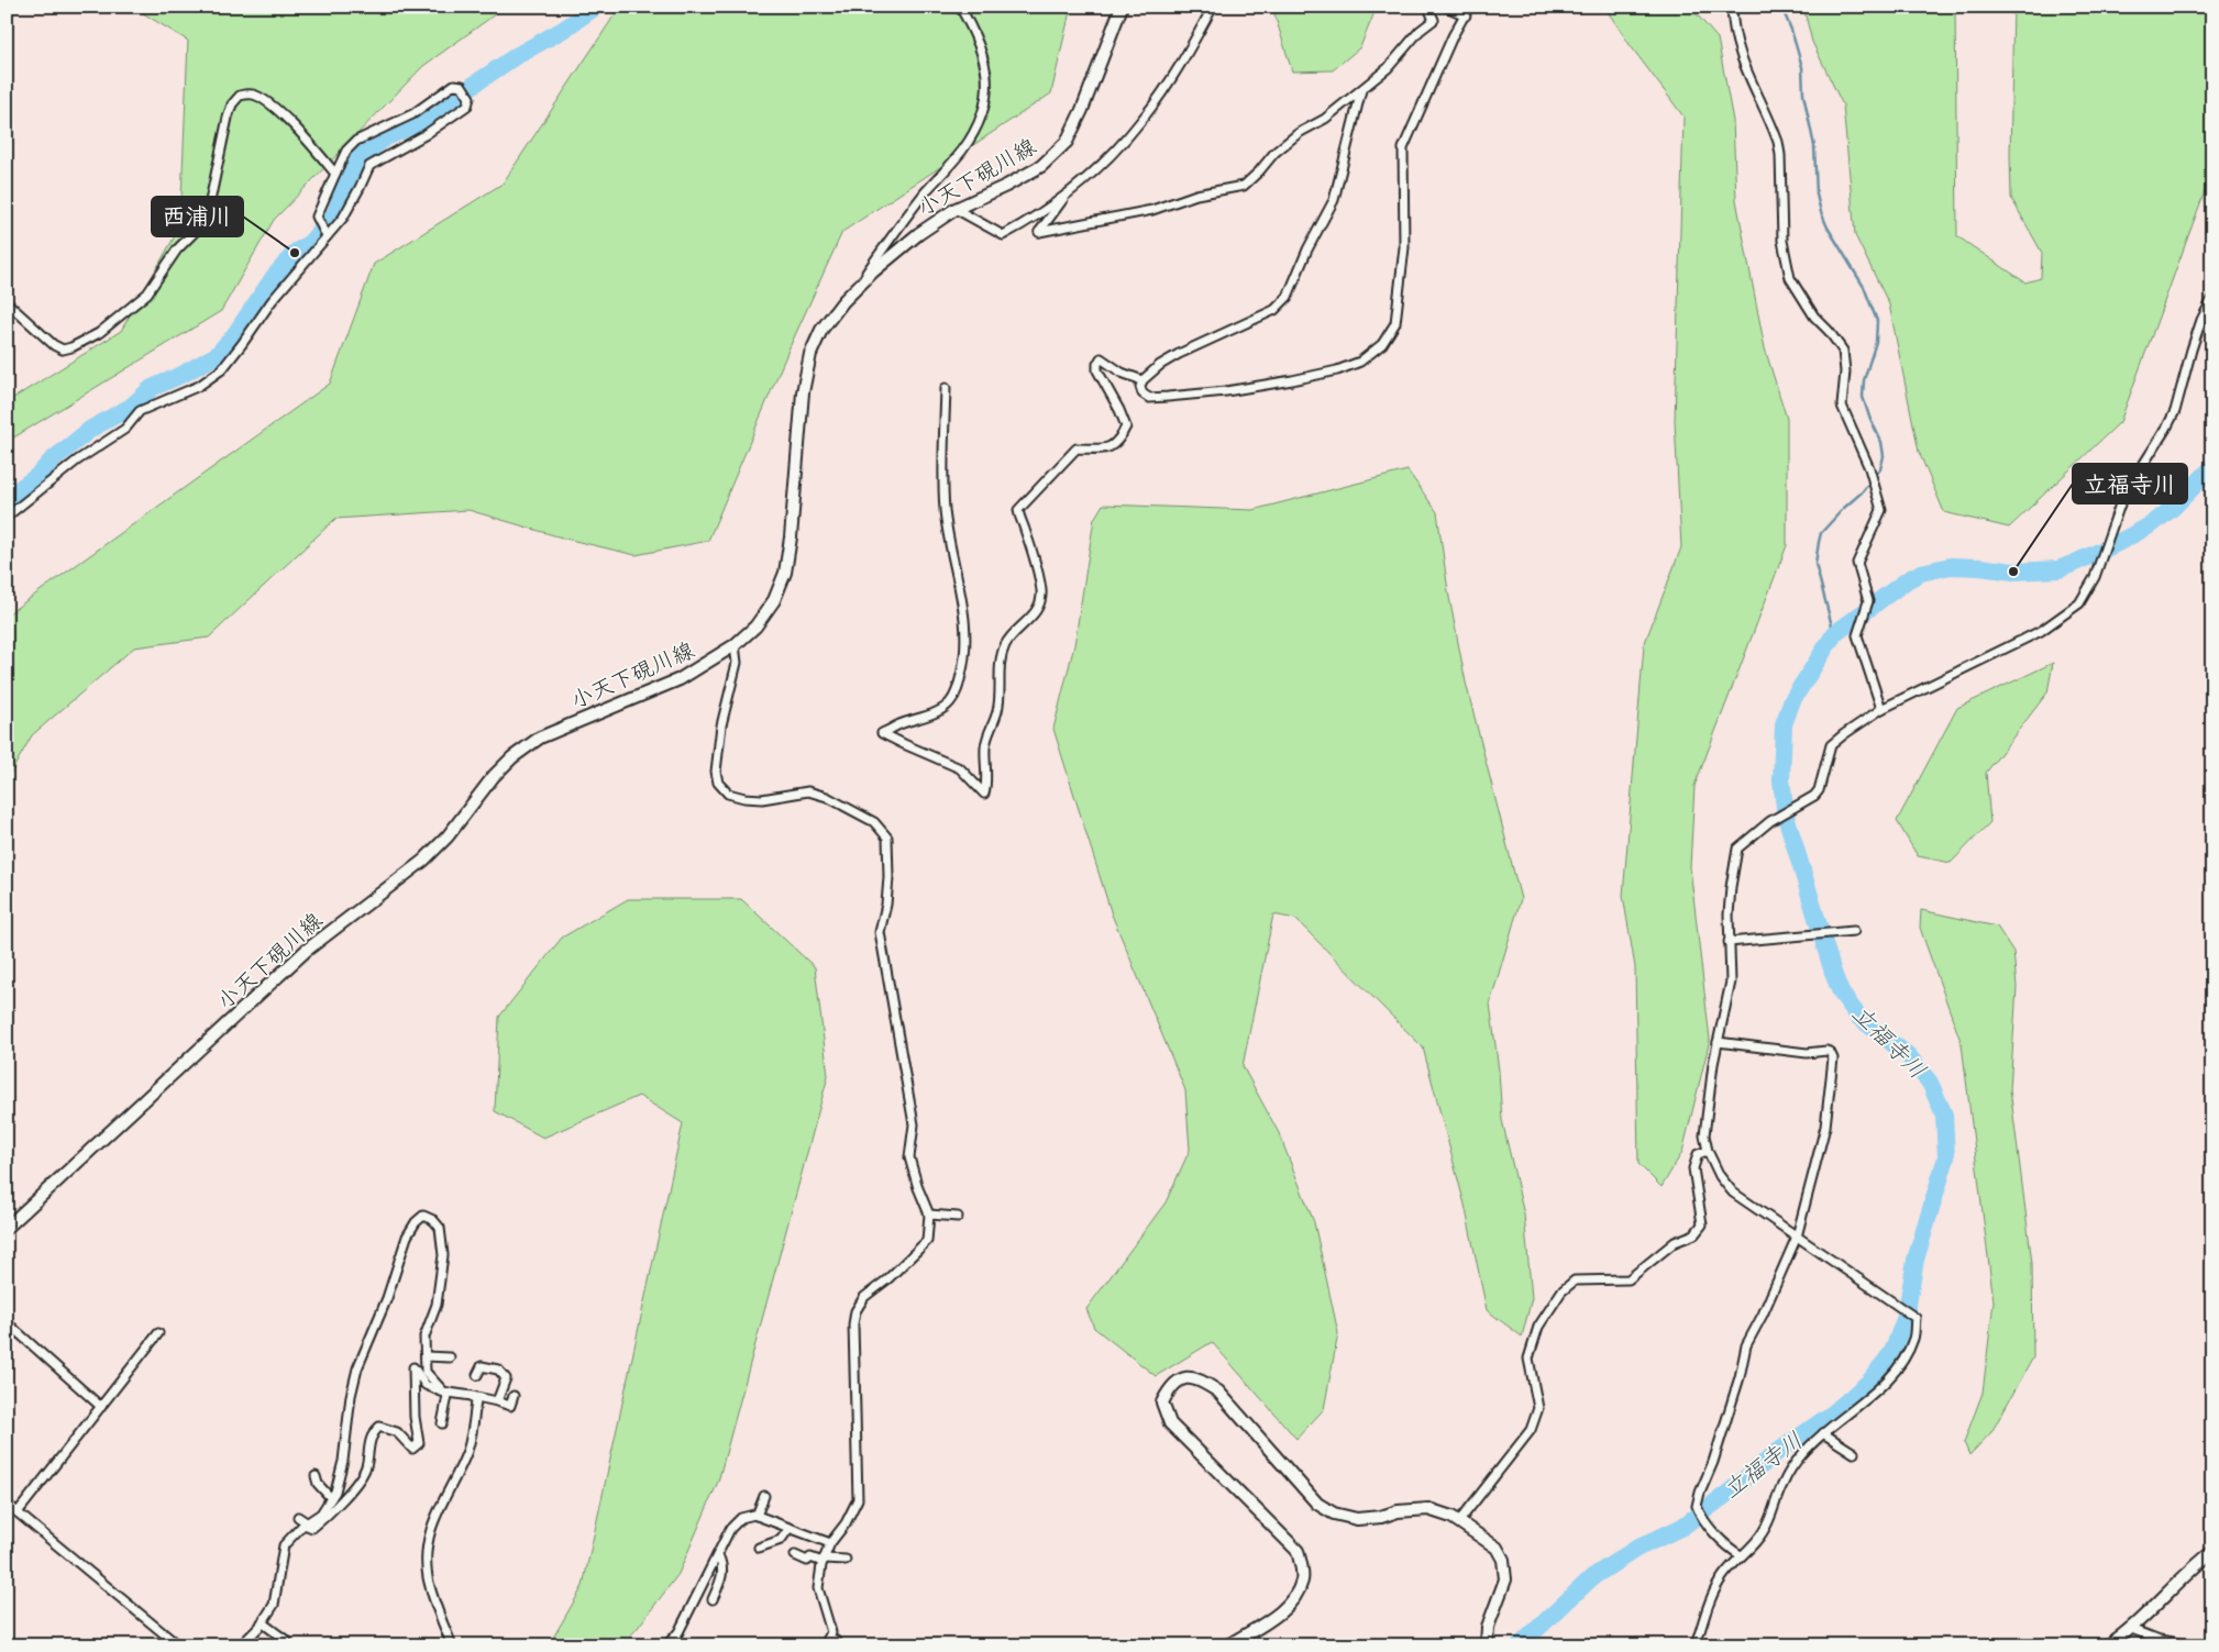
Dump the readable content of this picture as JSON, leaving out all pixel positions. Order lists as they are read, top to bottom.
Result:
{
  "streets": {
    "main road": ["小天下硯川線"]
  },
  "water": ["立福寺川"],
  "places": ["西浦川", "立福寺川"]
}
